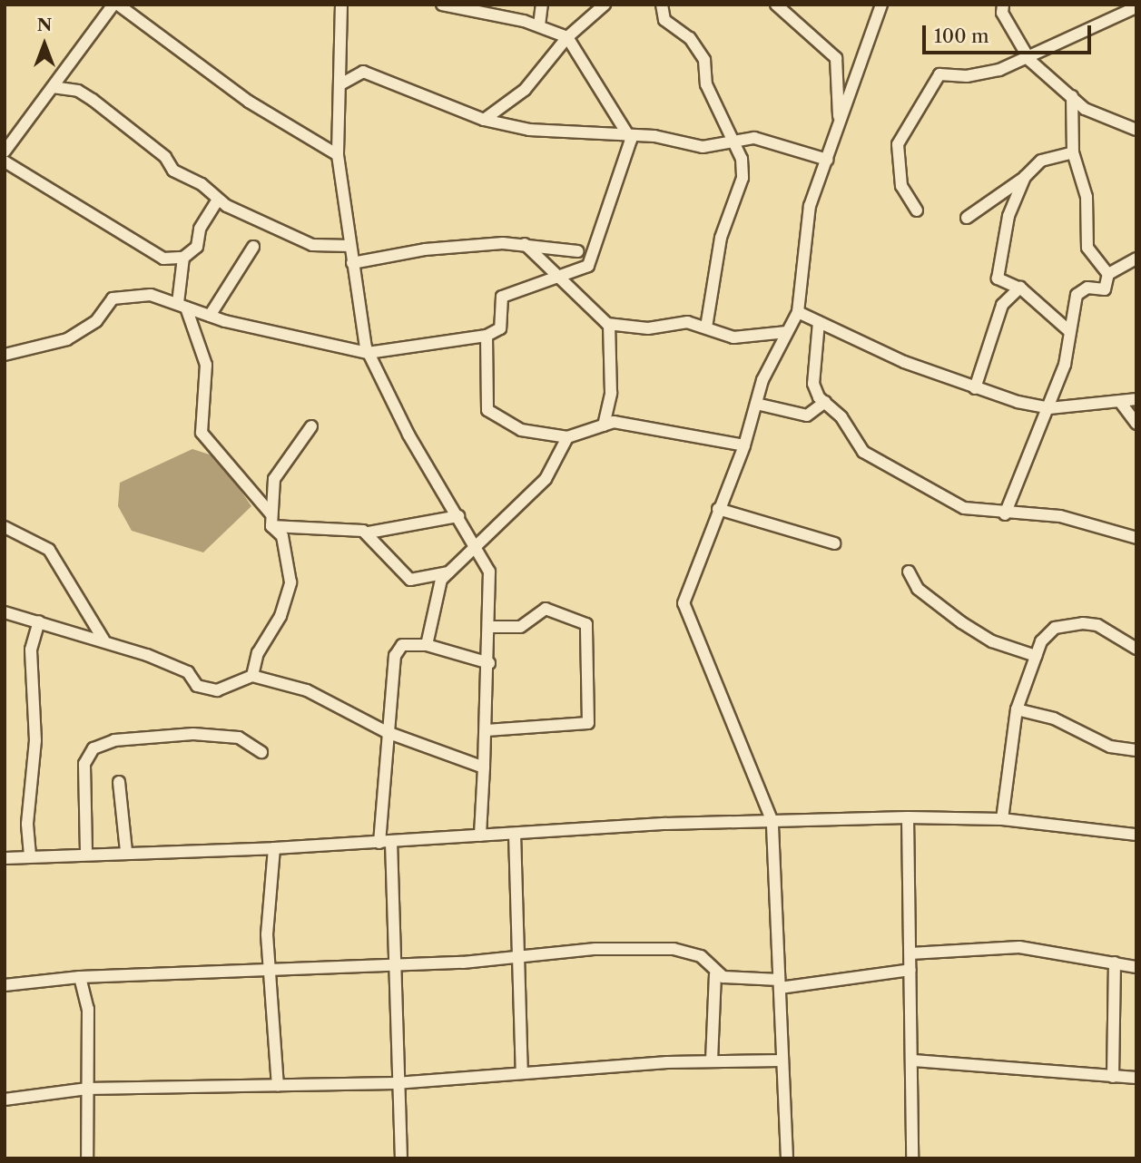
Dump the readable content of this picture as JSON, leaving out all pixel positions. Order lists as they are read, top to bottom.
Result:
{
  "scale_bar": "100 m",
  "north": "top"
}
